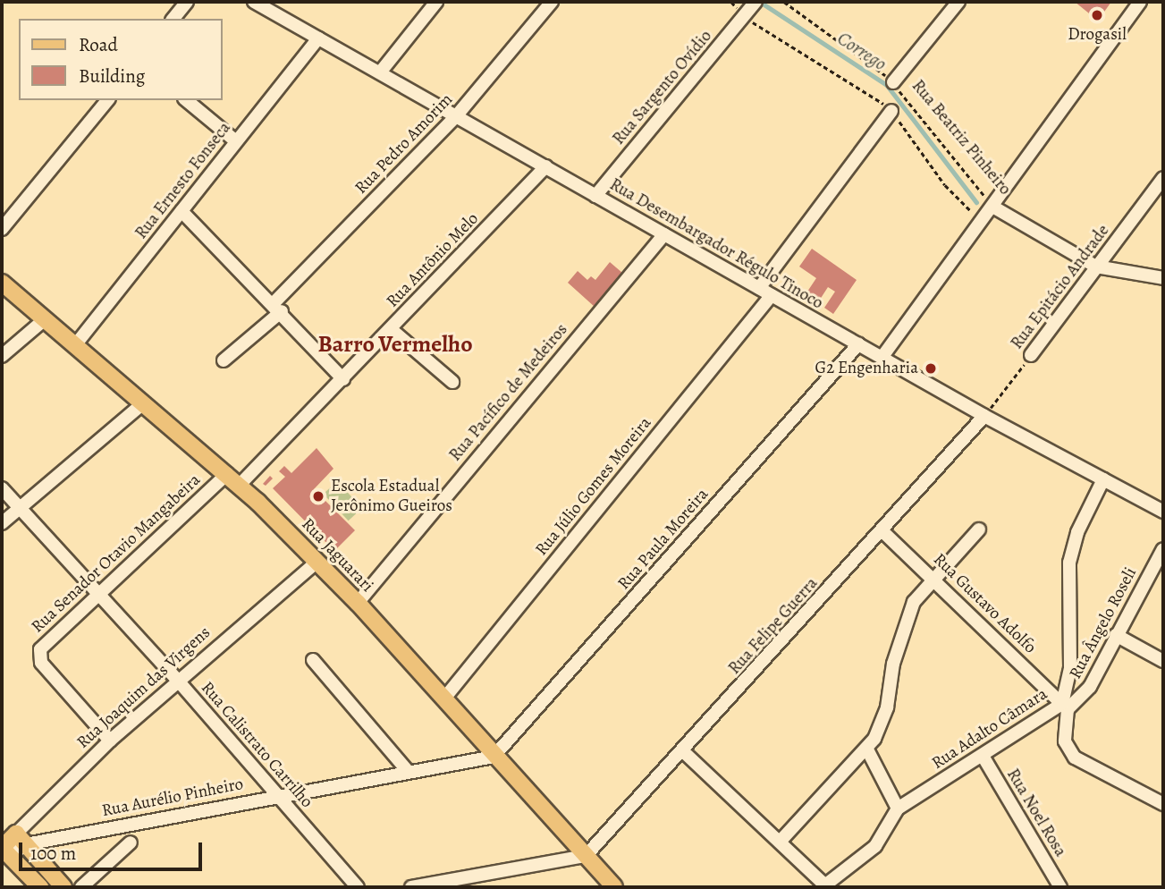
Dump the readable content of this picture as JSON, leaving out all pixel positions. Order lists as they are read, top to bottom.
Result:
{
  "streets": {
    "main road": ["Rua Jaguarari", "Rua Joaquim das Virgens"],
    "street": [
      "Rua Sargento Ovídio",
      "Rua Beatriz Pinheiro",
      "Rua Pedro Amorim",
      "Rua Ernesto Fonseca",
      "Rua Desembargador Régulo Tinoco",
      "Rua Antônio Melo",
      "Rua Epitácio Andrade",
      "Rua Pacífico de Medeiros",
      "Rua Júlio Gomes Moreira",
      "Rua Paula Moreira",
      "Rua Senador Otavio Mangabeira",
      "Rua Gustavo Adolfo",
      "Rua Ângelo Roseli",
      "Rua Felipe Guerra",
      "Rua Adalto Câmara",
      "Rua Calistrato Carrilho",
      "Rua Aurélio Pinheiro",
      "Rua Noel Rosa"
    ]
  },
  "crossings": [
    ["Rua Sargento Ovídio", "Rua Beatriz Pinheiro"],
    ["Rua Sargento Ovídio", "Rua Desembargador Régulo Tinoco"],
    ["Rua Beatriz Pinheiro", "Rua Epitácio Andrade"],
    ["Rua Pedro Amorim", "Rua Desembargador Régulo Tinoco"],
    ["Rua Ernesto Fonseca", "Rua Desembargador Régulo Tinoco"],
    ["Rua Ernesto Fonseca", "Rua Jaguarari"],
    ["Rua Desembargador Régulo Tinoco", "Rua Antônio Melo"],
    ["Rua Desembargador Régulo Tinoco", "Rua Epitácio Andrade"],
    ["Rua Desembargador Régulo Tinoco", "Rua Pacífico de Medeiros"],
    ["Rua Desembargador Régulo Tinoco", "Rua Júlio Gomes Moreira"],
    ["Rua Desembargador Régulo Tinoco", "Rua Paula Moreira"],
    ["Rua Desembargador Régulo Tinoco", "Rua Felipe Guerra"],
    ["Rua Desembargador Régulo Tinoco", "Rua Adalto Câmara"],
    ["Rua Antônio Melo", "Rua Senador Otavio Mangabeira"],
    ["Rua Antônio Melo", "Rua Jaguarari"],
    ["Rua Epitácio Andrade", "Rua Felipe Guerra"],
    ["Rua Pacífico de Medeiros", "Rua Jaguarari"],
    ["Rua Júlio Gomes Moreira", "Rua Jaguarari"],
    ["Rua Paula Moreira", "Rua Jaguarari"],
    ["Rua Paula Moreira", "Rua Aurélio Pinheiro"],
    ["Rua Senador Otavio Mangabeira", "Rua Jaguarari"],
    ["Rua Senador Otavio Mangabeira", "Rua Joaquim das Virgens"],
    ["Rua Senador Otavio Mangabeira", "Rua Calistrato Carrilho"],
    ["Rua Jaguarari", "Rua Felipe Guerra"],
    ["Rua Jaguarari", "Rua Joaquim das Virgens"],
    ["Rua Jaguarari", "Rua Aurélio Pinheiro"],
    ["Rua Gustavo Adolfo", "Rua Ângelo Roseli"],
    ["Rua Gustavo Adolfo", "Rua Felipe Guerra"],
    ["Rua Gustavo Adolfo", "Rua Adalto Câmara"],
    ["Rua Ângelo Roseli", "Rua Adalto Câmara"],
    ["Rua Joaquim das Virgens", "Rua Calistrato Carrilho"],
    ["Rua Joaquim das Virgens", "Rua Aurélio Pinheiro"],
    ["Rua Adalto Câmara", "Rua Noel Rosa"],
    ["Rua Calistrato Carrilho", "Rua Aurélio Pinheiro"]
  ],
  "districts": ["Barro Vermelho"],
  "water": ["Corrego"],
  "places": ["Drogasil", "G2 Engenharia", "Escola Estadual Jerônimo Gueiros"],
  "legend": ["Road", "Building"],
  "scale_bar": "100 m"
}
